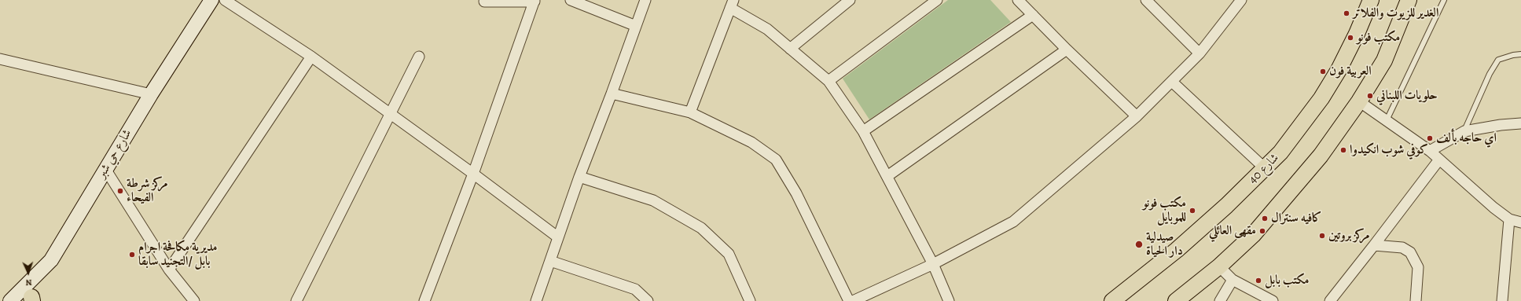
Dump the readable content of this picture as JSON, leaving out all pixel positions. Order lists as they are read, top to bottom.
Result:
{
  "streets": {
    "main road": ["شارع حي شبر", "شارع 40"]
  },
  "places": [
    "الغدير للزيوت والفلاتر",
    "مكتب فونو",
    "العربية فون",
    "حلويات اللبناني",
    "اي حاجه بألف",
    "كوفي شوب انكيدوا",
    "مركز شرطة الفيحاء",
    "مكتب فونو للموبايل",
    "كافيه سنترال",
    "مقهى العائلي",
    "مركز بروتين",
    "صيدلية دار الحياة",
    "مديرية مكافحة اجرام بابل /التجنيد سابقا",
    "مكتب بابل"
  ],
  "north": "bottom"
}
